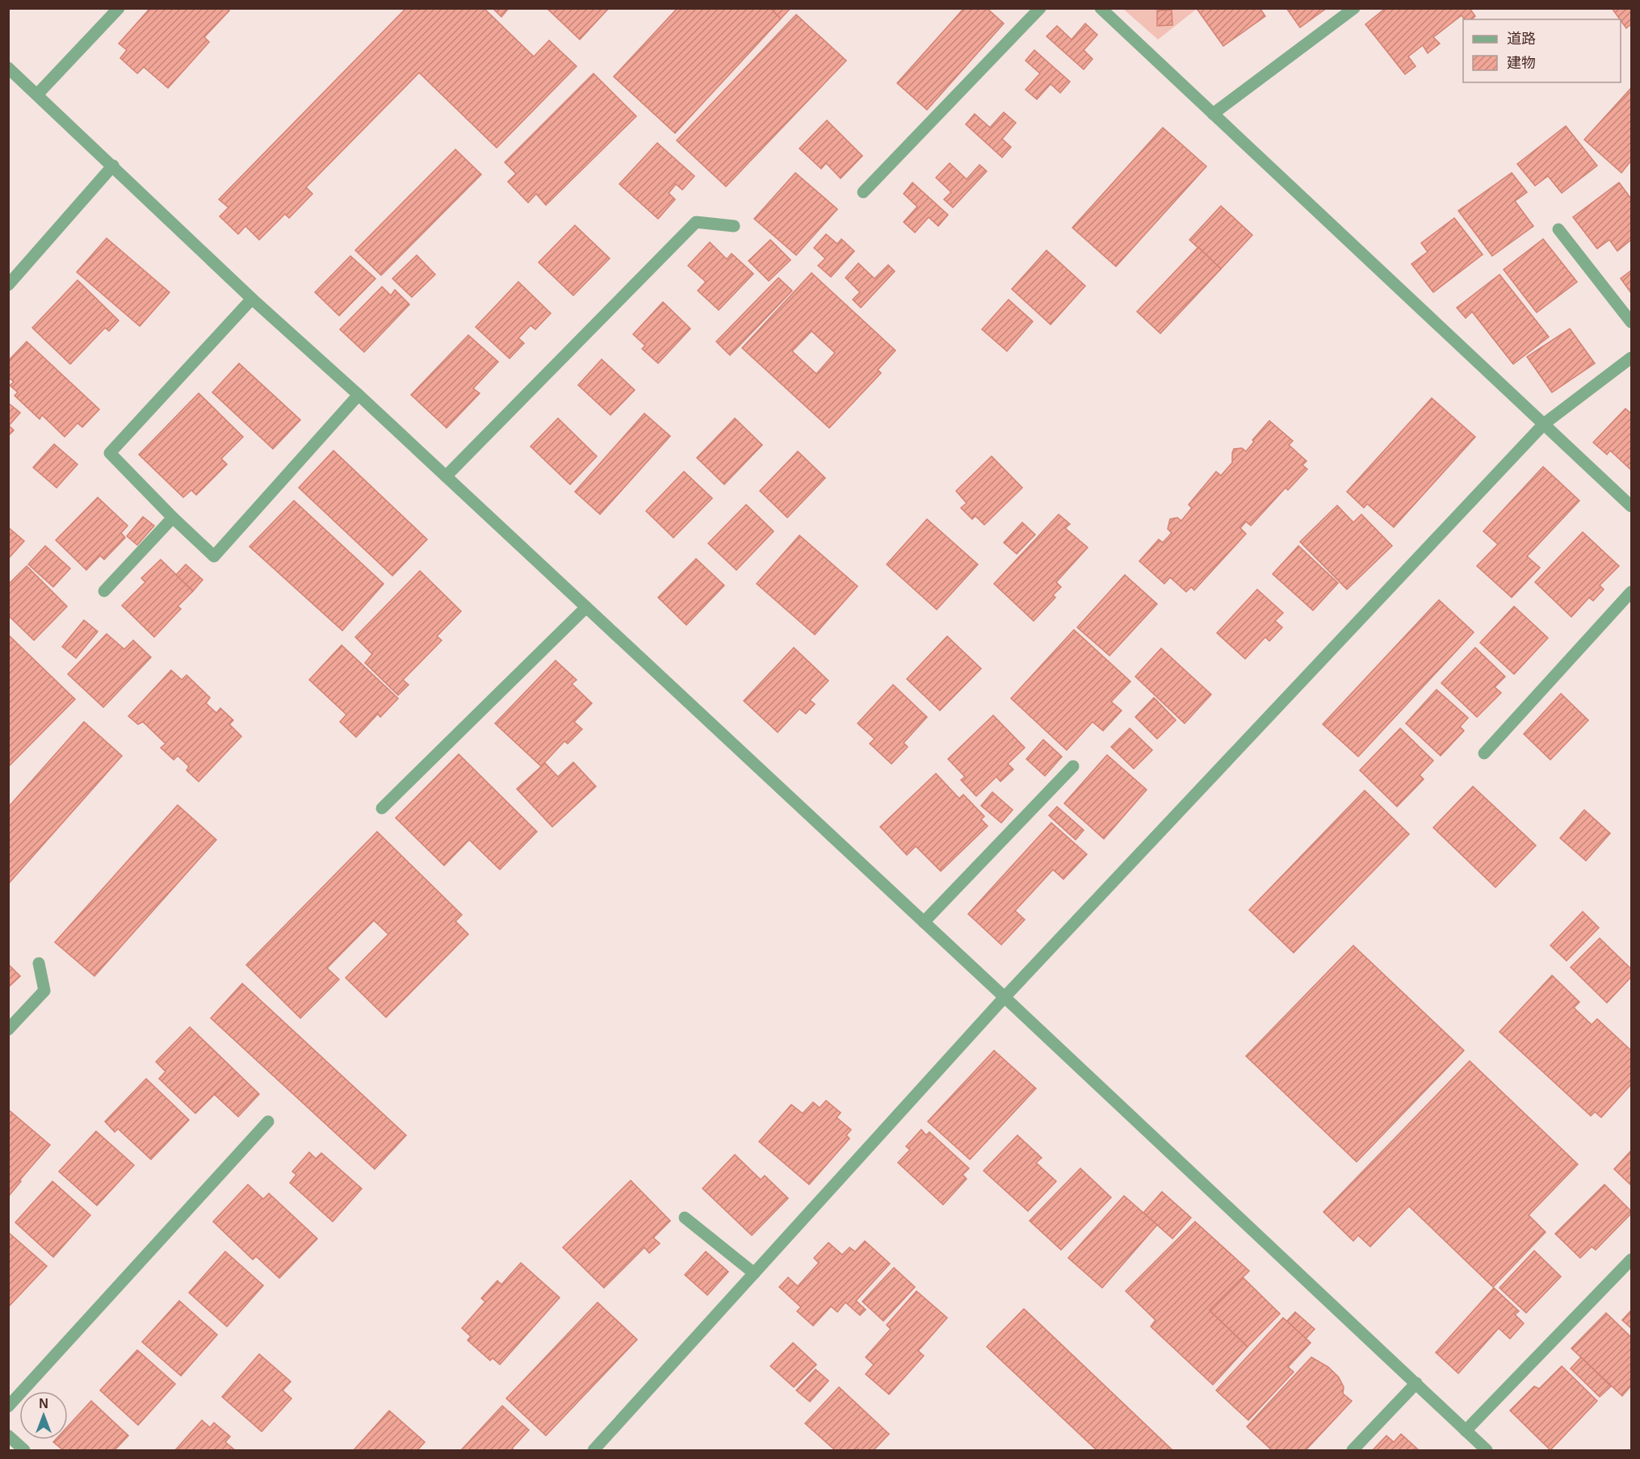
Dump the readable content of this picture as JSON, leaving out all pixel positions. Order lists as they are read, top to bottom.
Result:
{
  "legend": ["道路", "建物"],
  "north": "top"
}
